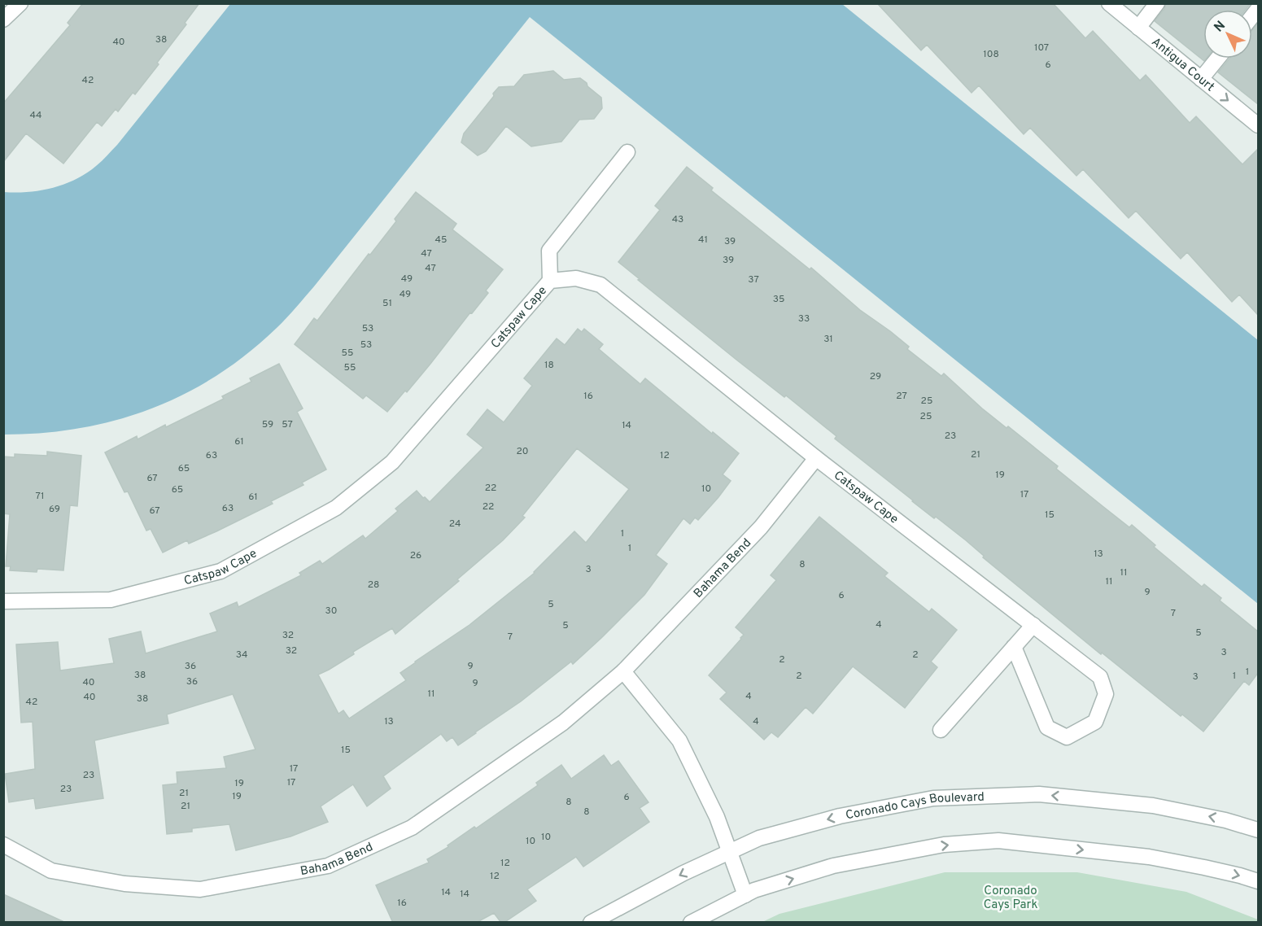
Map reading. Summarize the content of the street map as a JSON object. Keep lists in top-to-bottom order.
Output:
{
  "streets": {
    "street": [
      "Antigua Court",
      "Catspaw Cape",
      "Bahama Bend",
      "Coronado Cays Boulevard"
    ]
  },
  "crossings": [
    ["Catspaw Cape", "Bahama Bend"]
  ],
  "one_way": ["Antigua Court"],
  "parks": ["Coronado Cays Park"],
  "house_numbers": [
    "38",
    "40",
    "107",
    "108",
    "6",
    "42",
    "44",
    "43",
    "45",
    "41",
    "39",
    "47",
    "39",
    "47",
    "49",
    "37",
    "49",
    "35",
    "51",
    "33",
    "53",
    "31",
    "53",
    "55",
    "18",
    "55",
    "29",
    "16",
    "27",
    "25",
    "25",
    "59",
    "57",
    "14",
    "23",
    "61",
    "20",
    "21",
    "63",
    "12",
    "65",
    "19",
    "67",
    "22",
    "10",
    "65",
    "17",
    "71",
    "61",
    "22",
    "63",
    "69",
    "67",
    "15",
    "24",
    "1",
    "1",
    "13",
    "26",
    "8",
    "3",
    "11",
    "11",
    "28",
    "9",
    "6",
    "5",
    "30",
    "7",
    "4",
    "5",
    "5",
    "32",
    "7",
    "32",
    "3",
    "34",
    "2",
    "2",
    "36",
    "9",
    "1",
    "38",
    "2",
    "1",
    "3",
    "36",
    "40",
    "9",
    "11",
    "4",
    "40",
    "38",
    "42",
    "13",
    "4",
    "15",
    "17",
    "23",
    "17",
    "19",
    "23",
    "21",
    "19",
    "6",
    "8",
    "21",
    "8",
    "10",
    "10",
    "12",
    "12",
    "14",
    "14",
    "16"
  ],
  "north": "top left"
}
